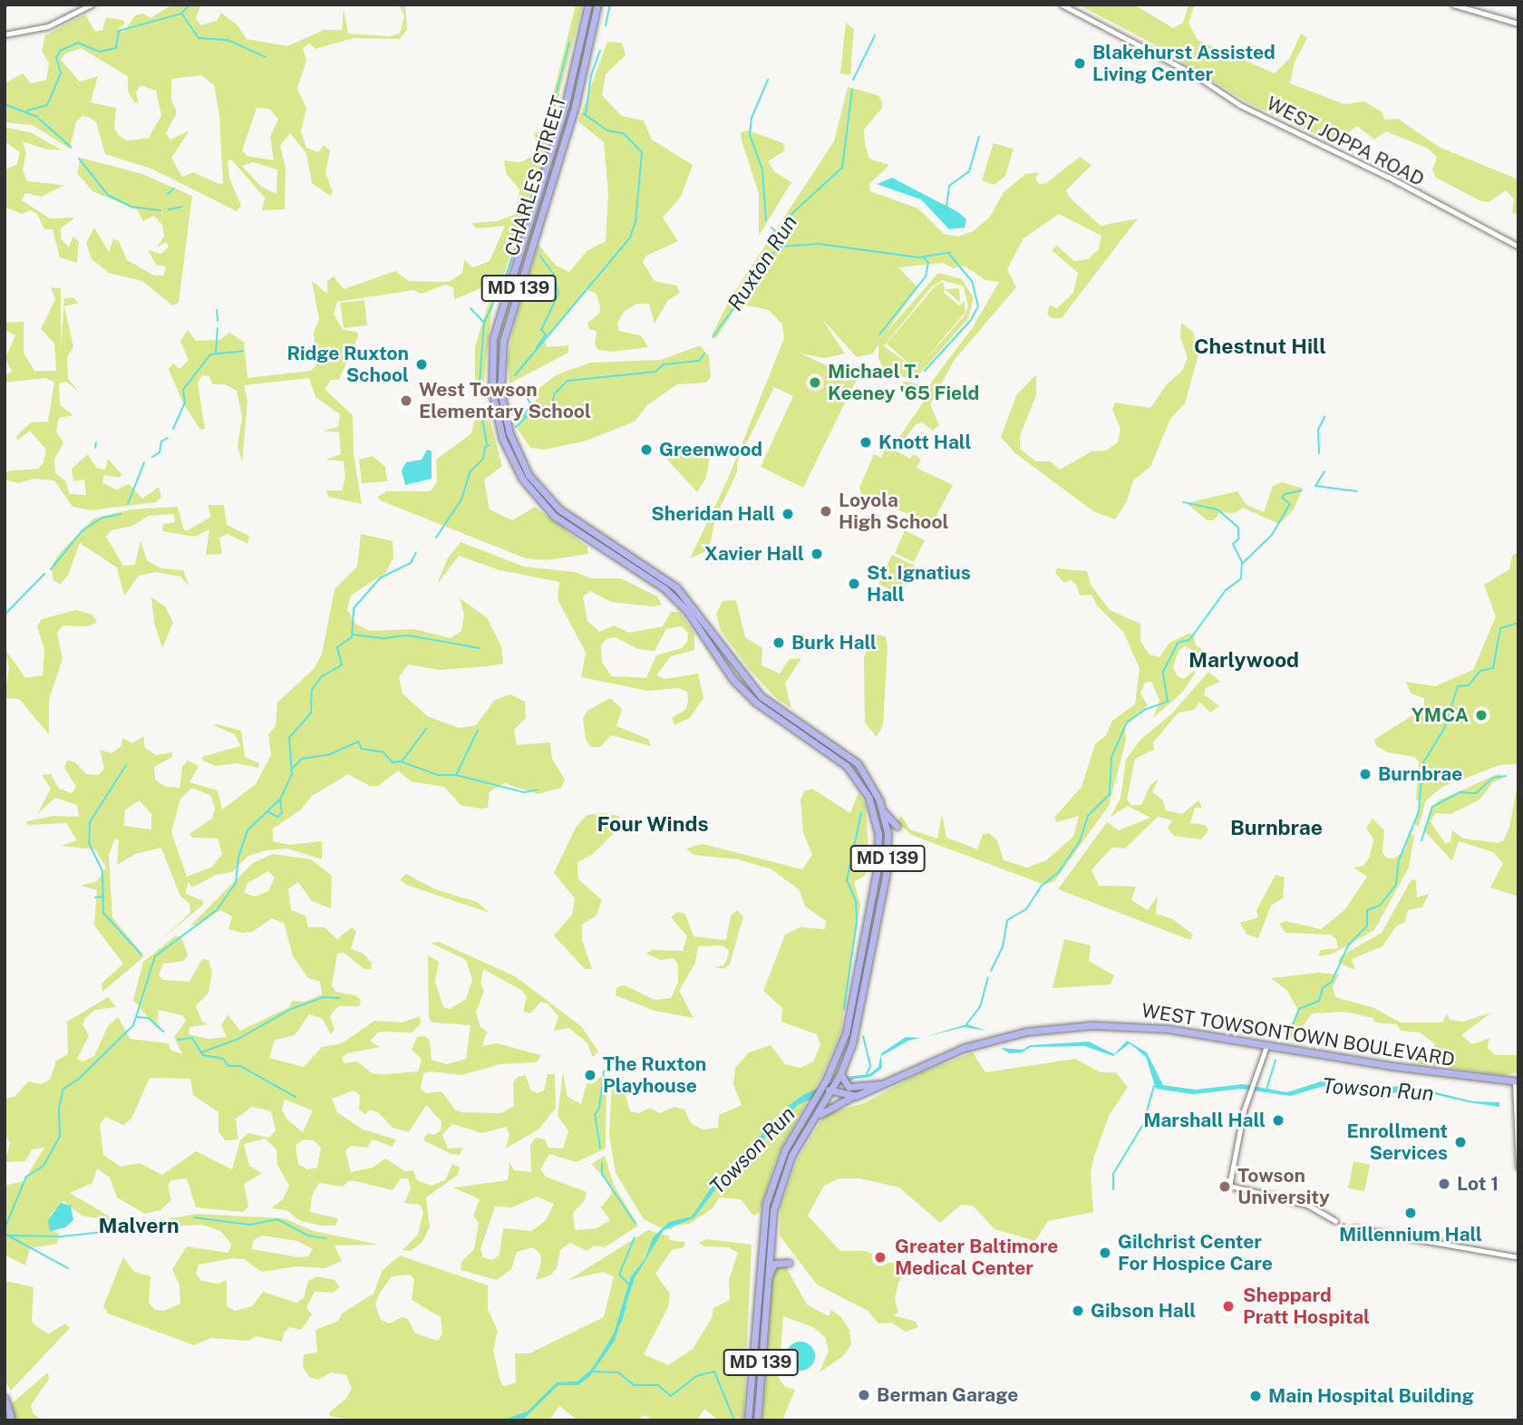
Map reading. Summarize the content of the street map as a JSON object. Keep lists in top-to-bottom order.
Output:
{
  "streets": {
    "main road": ["CHARLES STREET", "MD 139", "WEST TOWSONTOWN BOULEVARD"],
    "street": ["WEST JOPPA ROAD"]
  },
  "crossings": [
    ["CHARLES STREET", "WEST TOWSONTOWN BOULEVARD"]
  ],
  "districts": [
    "Chestnut Hill",
    "Marlywood",
    "Four Winds",
    "Burnbrae",
    "Malvern"
  ],
  "water": ["Ruxton Run", "Towson Run"],
  "places": [
    "Blakehurst Assisted Living Center",
    "Ridge Ruxton School",
    "Michael T. Keeney '65 Field",
    "West Towson Elementary School",
    "Knott Hall",
    "Greenwood",
    "Loyola High School",
    "Sheridan Hall",
    "Xavier Hall",
    "St. Ignatius Hall",
    "Burk Hall",
    "YMCA",
    "Burnbrae",
    "The Ruxton Playhouse",
    "Marshall Hall",
    "Enrollment Services",
    "Lot 1",
    "Towson University",
    "Millennium Hall",
    "Gilchrist Center For Hospice Care",
    "Greater Baltimore Medical Center",
    "Sheppard Pratt Hospital",
    "Gibson Hall",
    "Berman Garage",
    "Main Hospital Building"
  ]
}
